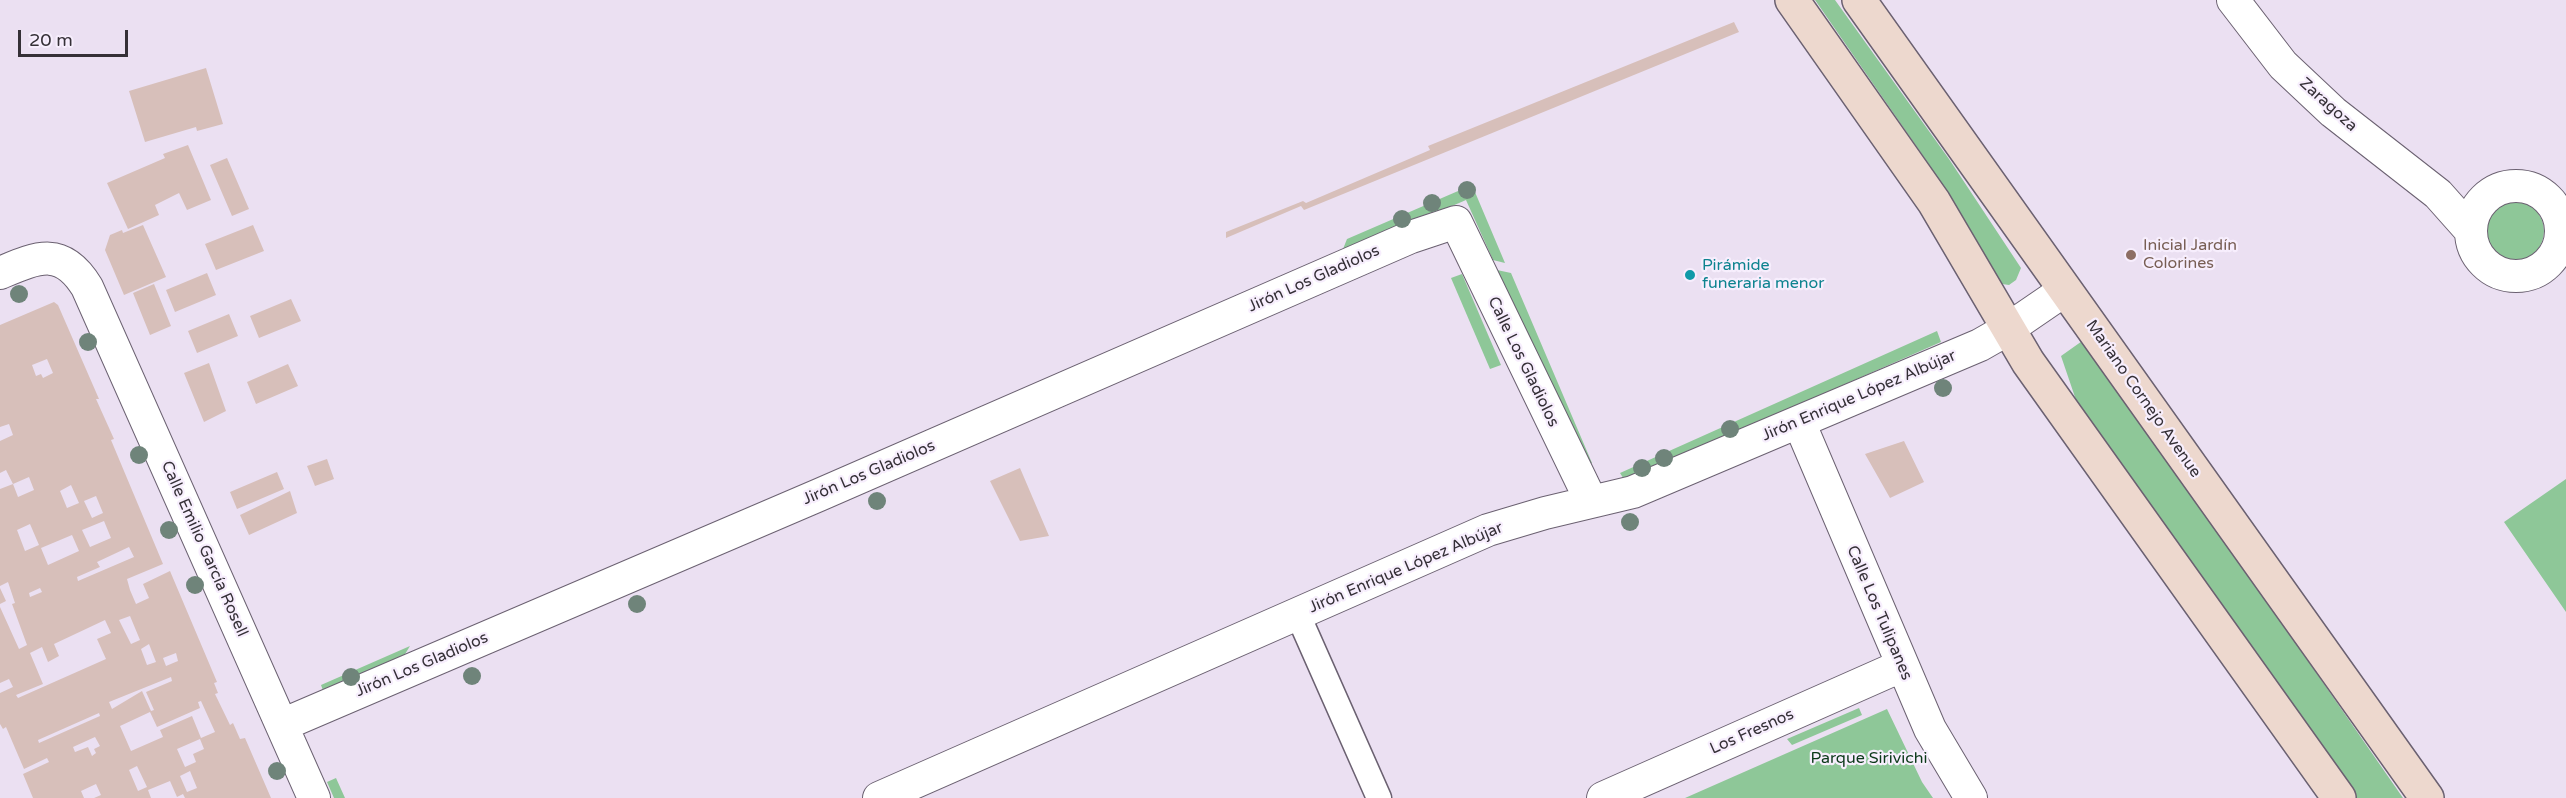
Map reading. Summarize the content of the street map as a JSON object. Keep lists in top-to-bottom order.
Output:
{
  "streets": {
    "main road": ["Mariano Cornejo Avenue"],
    "street": [
      "Zaragoza",
      "Jirón Los Gladiolos",
      "Calle Los Gladiolos",
      "Jirón Enrique López Albújar",
      "Calle Emilio García Rosell",
      "Calle Los Tulipanes",
      "Los Fresnos"
    ]
  },
  "crossings": [
    ["Jirón Los Gladiolos", "Calle Los Gladiolos"],
    ["Jirón Los Gladiolos", "Calle Emilio García Rosell"],
    ["Calle Los Gladiolos", "Jirón Enrique López Albújar"],
    ["Jirón Enrique López Albújar", "Mariano Cornejo Avenue"],
    ["Jirón Enrique López Albújar", "Calle Los Tulipanes"],
    ["Calle Los Tulipanes", "Los Fresnos"]
  ],
  "parks": ["Parque Sirivichi"],
  "places": ["Inicial Jardín Colorines", "Pirámide funeraria menor"],
  "scale_bar": "20 m"
}
